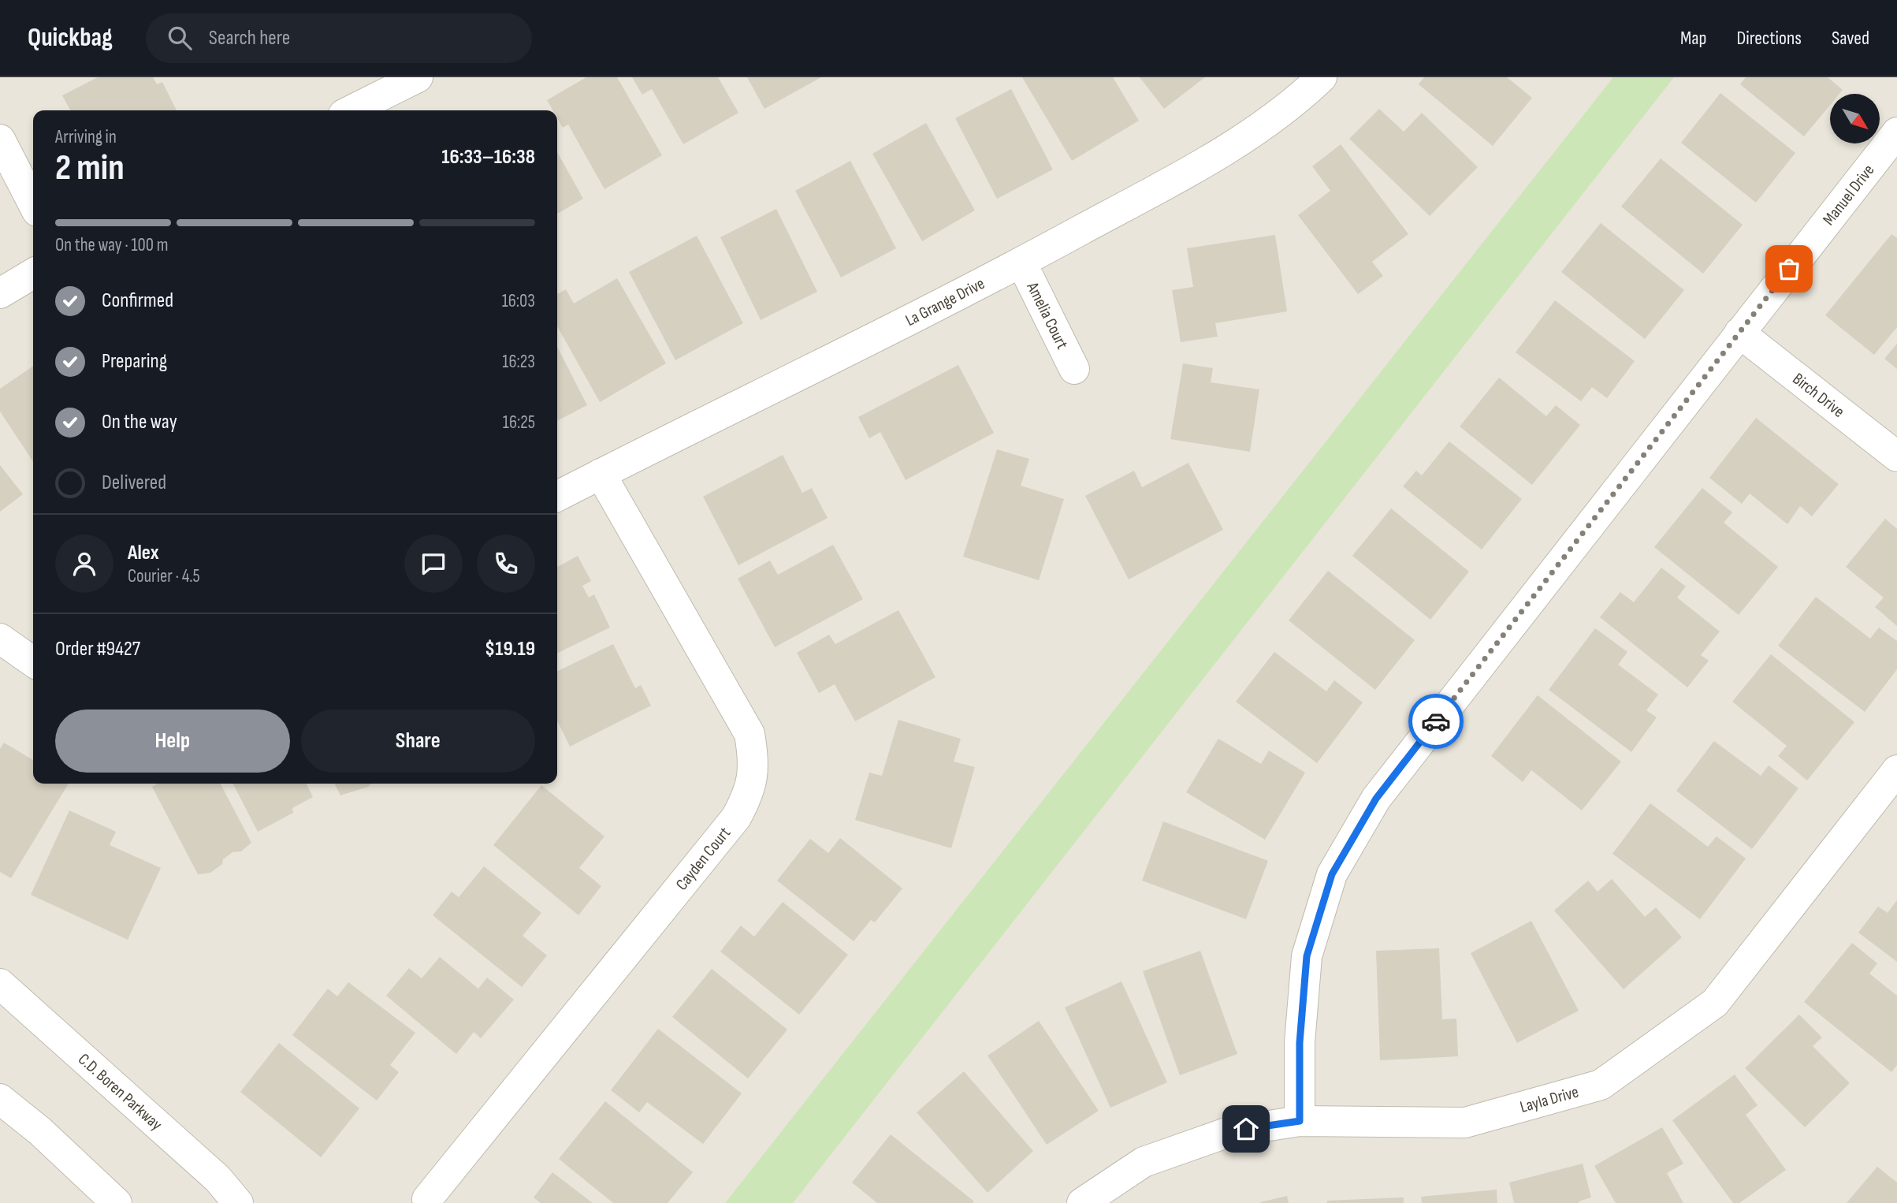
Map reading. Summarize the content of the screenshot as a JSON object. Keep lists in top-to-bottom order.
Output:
{
  "streets": {
    "street": [
      "Manuel Drive",
      "La Grange Drive",
      "Amelia Court",
      "Birch Drive",
      "Cayden Court",
      "C.D. Boren Parkway",
      "Layla Drive"
    ]
  },
  "crossings": [
    ["Manuel Drive", "Birch Drive"],
    ["Manuel Drive", "Layla Drive"],
    ["La Grange Drive", "Amelia Court"],
    ["La Grange Drive", "Cayden Court"]
  ],
  "north": "bottom right",
  "page": {
    "header": "Quickbag",
    "search": "Search here",
    "nav": ["Map", "Directions", "Saved"],
    "heading": ["2 min", "Arriving in", "16:33–16:38"],
    "panel": [
      "Alex",
      "Courier · 4.5",
      "Order #9427",
      "$19.19"
    ],
    "bar": "On the way · 100 m",
    "list": [
      ["Confirmed", "16:03"],
      ["Preparing", "16:23"],
      ["On the way", "16:25"],
      "Delivered"
    ],
    "buttons": ["Help", "Share"]
  }
}
